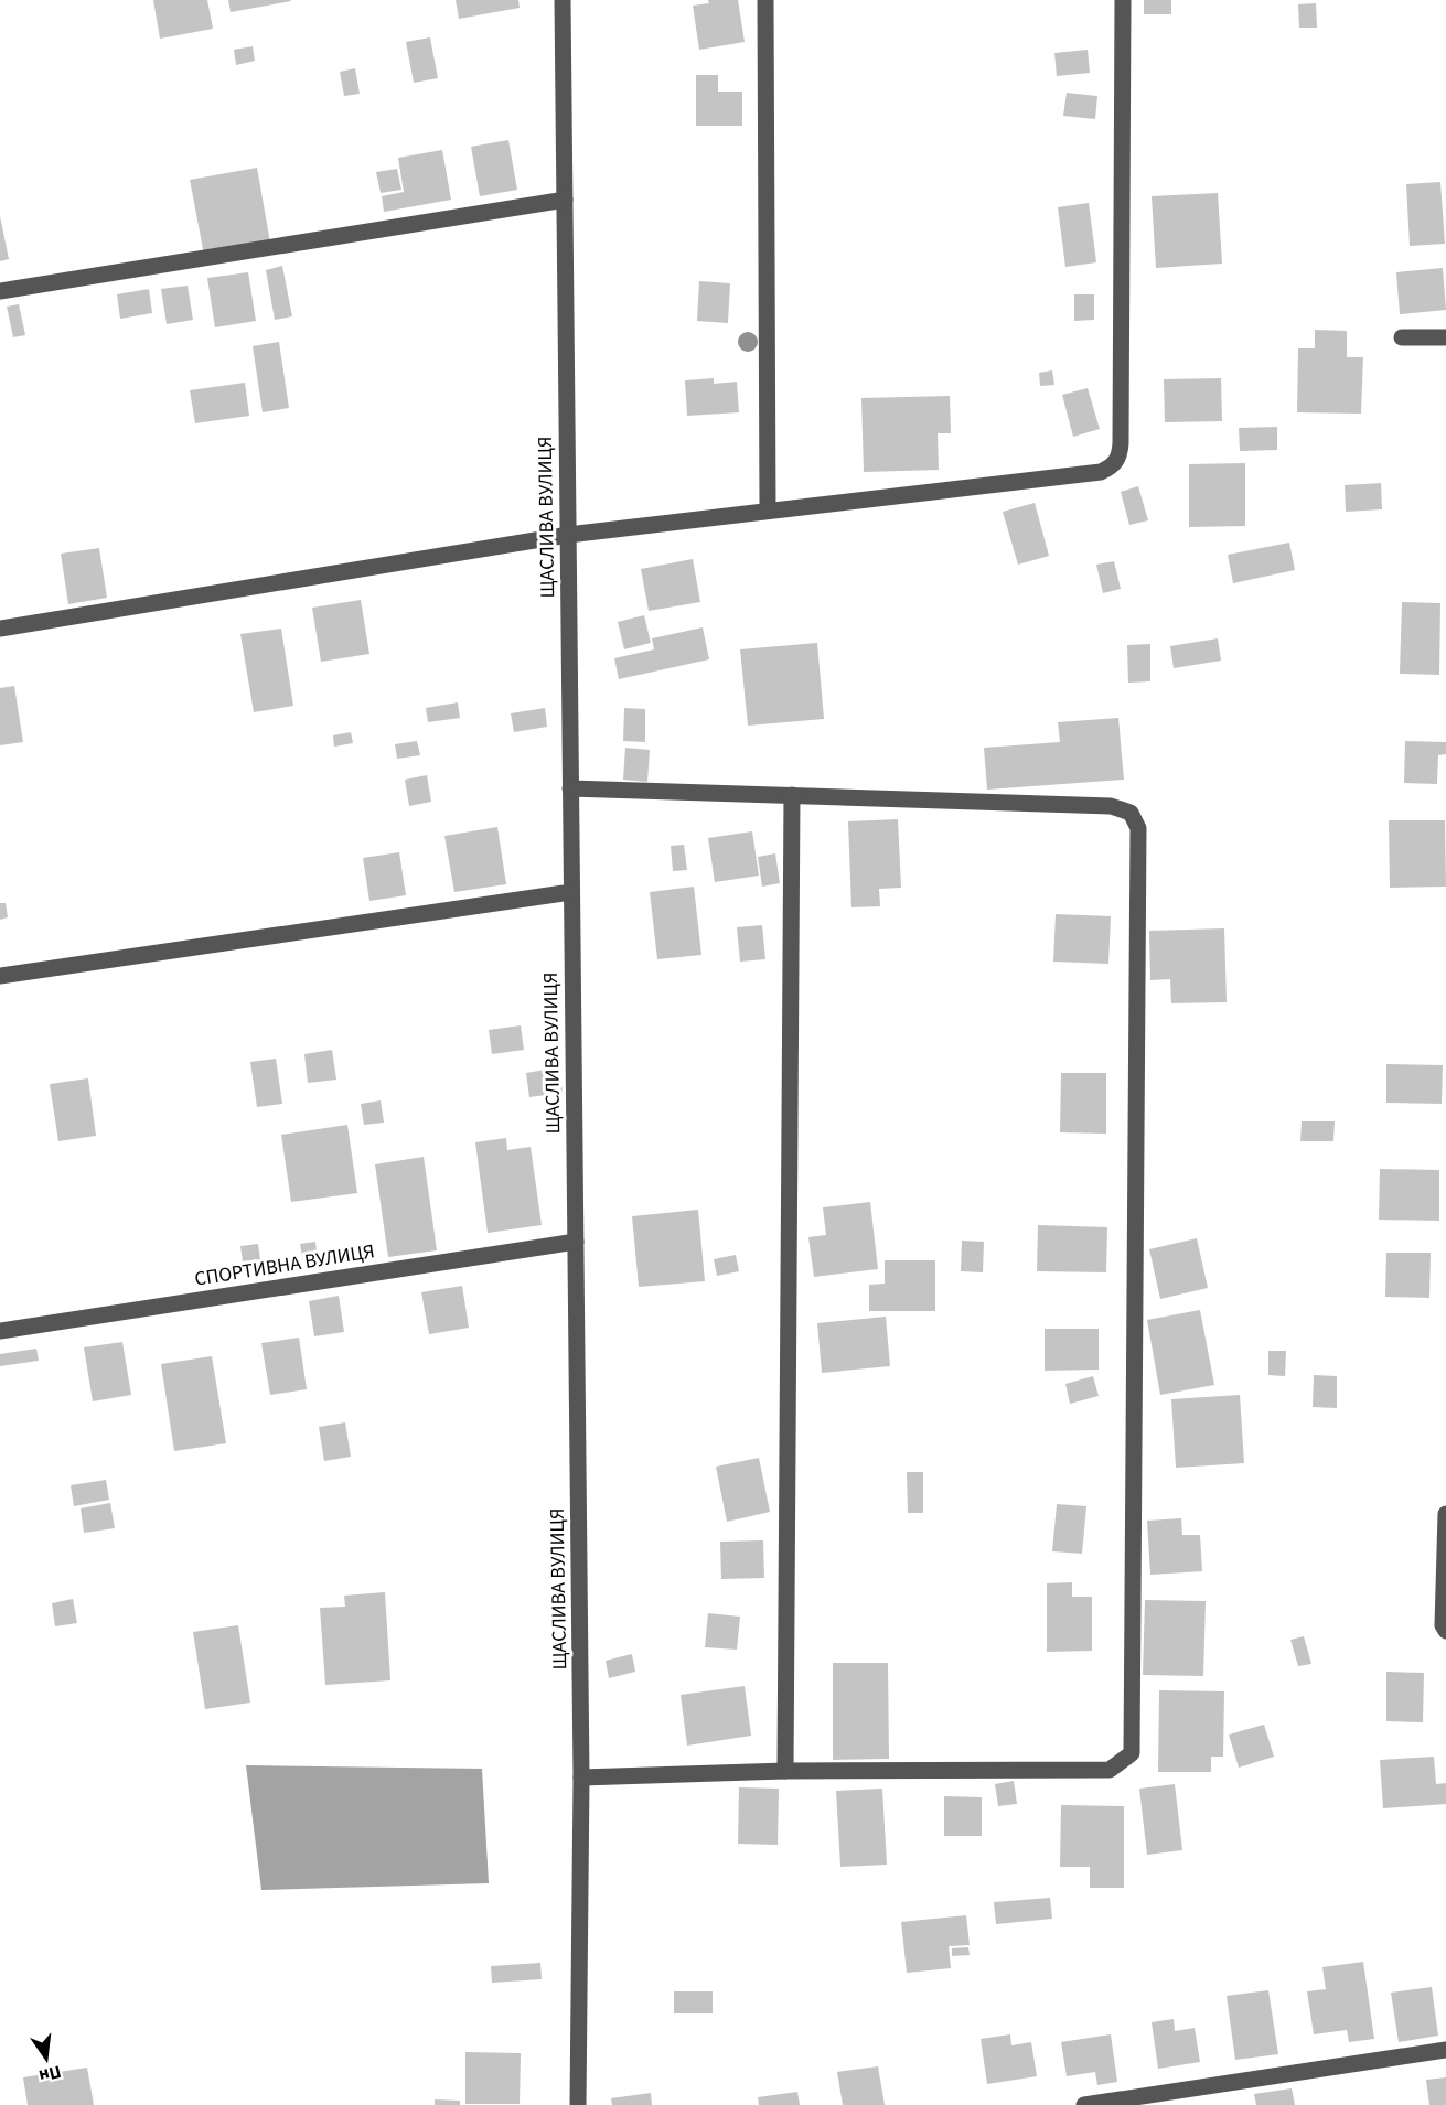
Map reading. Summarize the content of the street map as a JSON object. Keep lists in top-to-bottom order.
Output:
{
  "streets": {
    "street": ["ЩАСЛИВА ВУЛИЦЯ", "СПОРТИВНА ВУЛИЦЯ"]
  },
  "crossings": [
    ["ЩАСЛИВА ВУЛИЦЯ", "СПОРТИВНА ВУЛИЦЯ"]
  ],
  "north": "bottom"
}
